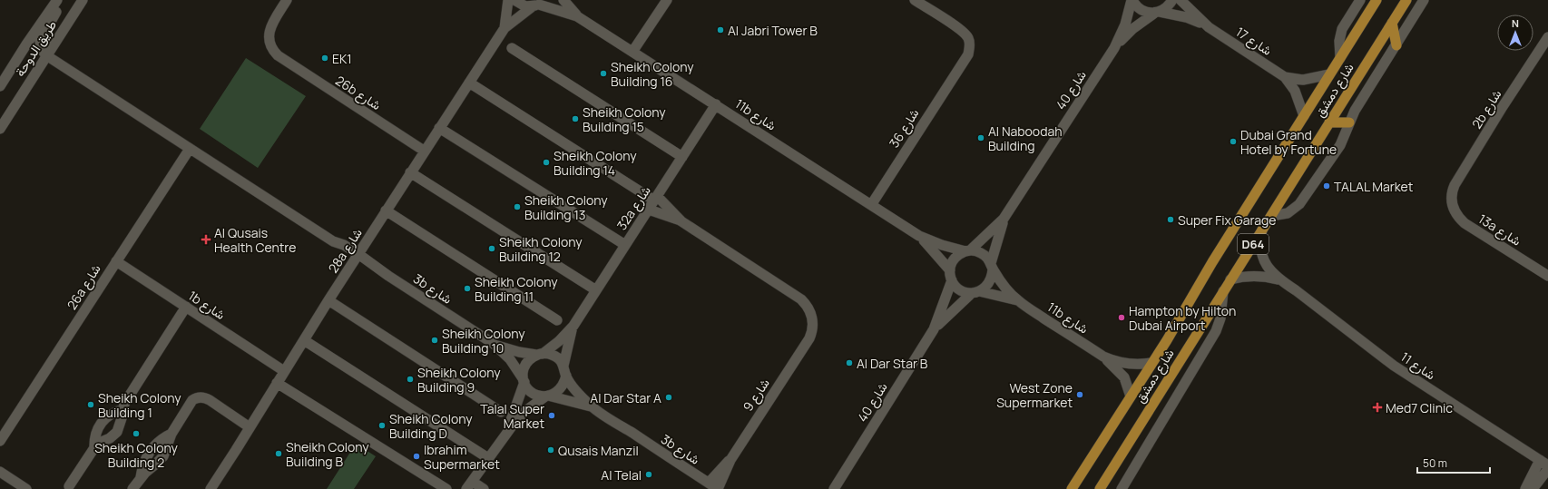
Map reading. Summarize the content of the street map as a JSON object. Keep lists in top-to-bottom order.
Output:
{
  "streets": {
    "main road": ["شارع دمشق", "D64"],
    "street": [
      "شارع 17",
      "طريق الدوحة",
      "شارع 40",
      "26b شارع",
      "2b شارع",
      "11b شارع",
      "شارع 36",
      "32a شارع",
      "13a شارع",
      "28a شارع",
      "26a شارع",
      "3b شارع",
      "1b شارع",
      "شارع 11",
      "شارع 9"
    ]
  },
  "crossings": [
    ["شارع 17", "شارع 40"],
    ["شارع 17", "شارع دمشق"],
    ["طريق الدوحة", "3b شارع"],
    ["شارع 40", "11b شارع"],
    ["شارع دمشق", "11b شارع"],
    ["شارع دمشق", "شارع 11"],
    ["26b شارع", "28a شارع"],
    ["2b شارع", "13a شارع"],
    ["11b شارع", "شارع 36"],
    ["11b شارع", "32a شارع"],
    ["11b شارع", "28a شارع"],
    ["32a شارع", "3b شارع"],
    ["32a شارع", "شارع 9"],
    ["28a شارع", "3b شارع"],
    ["28a شارع", "1b شارع"],
    ["26a شارع", "3b شارع"],
    ["26a شارع", "1b شارع"],
    ["3b شارع", "شارع 9"]
  ],
  "places": {
    "other": [
      "Al Jabri Tower B",
      "EK1",
      "Sheikh Colony Building 16",
      "Sheikh Colony Building 15",
      "Al Naboodah Building",
      "Dubai Grand Hotel by Fortune",
      "Sheikh Colony Building 14",
      "TALAL Market",
      "Sheikh Colony Building 13",
      "Super Fix Garage",
      "Sheikh Colony Building 12",
      "Sheikh Colony Building 11",
      "Hampton by Hilton Dubai Airport",
      "Sheikh Colony Building 10",
      "Al Dar Star B",
      "Sheikh Colony Building 9",
      "West Zone Supermarket",
      "Al Dar Star A",
      "Sheikh Colony Building 1",
      "Talal Super Market",
      "Sheikh Colony Building D",
      "Sheikh Colony Building 2",
      "Qusais Manzil",
      "Sheikh Colony Building B",
      "Ibrahim Supermarket",
      "Al Telal"
    ],
    "health": ["Al Qusais Health Centre", "Med7 Clinic"]
  },
  "scale_bar": "50 m",
  "north": "top"
}
